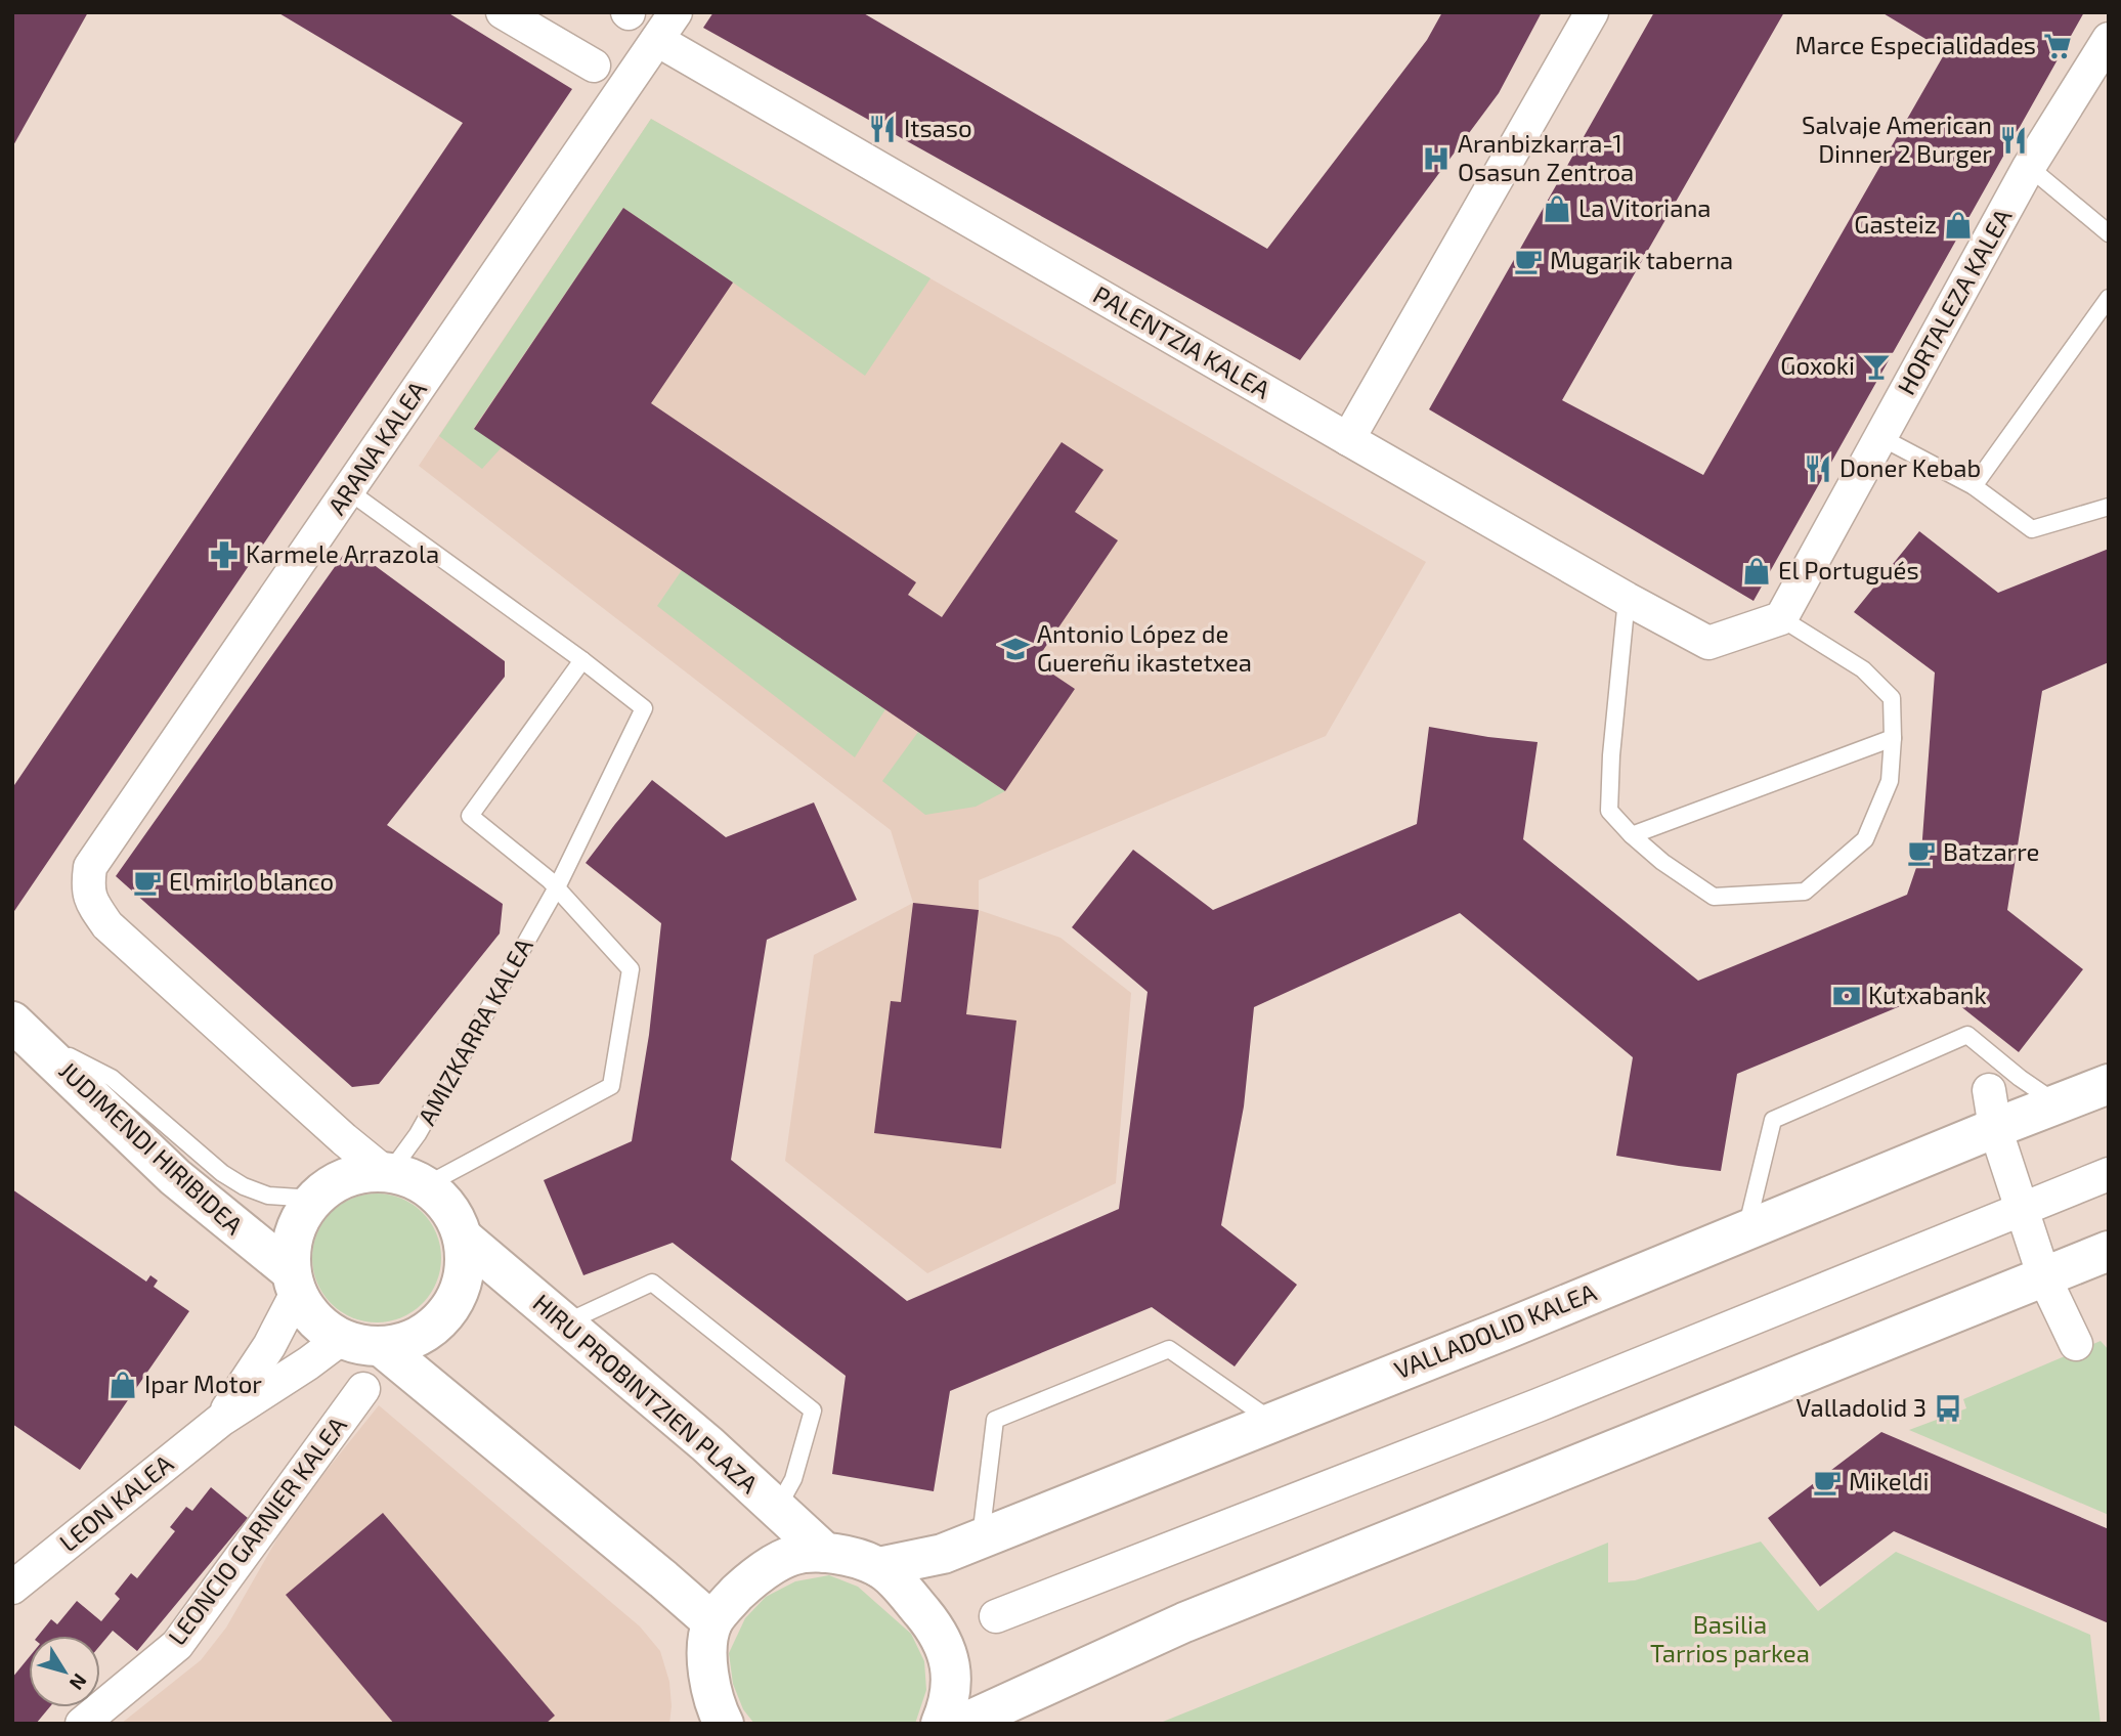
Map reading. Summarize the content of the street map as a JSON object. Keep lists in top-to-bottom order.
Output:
{
  "streets": {
    "main road": ["JUDIMENDI HIRIBIDEA", "VALLADOLID KALEA", "HIRU PROBINTZIEN PLAZA"],
    "street": [
      "HORTALEZA KALEA",
      "PALENTZIA KALEA",
      "ARANA KALEA",
      "LEON KALEA",
      "LEONCIO GARNIER KALEA"
    ],
    "lane": ["AMIZKARRA KALEA"]
  },
  "crossings": [
    ["HORTALEZA KALEA", "PALENTZIA KALEA"],
    ["PALENTZIA KALEA", "ARANA KALEA"],
    ["ARANA KALEA", "AMIZKARRA KALEA"],
    ["ARANA KALEA", "HIRU PROBINTZIEN PLAZA"],
    ["AMIZKARRA KALEA", "JUDIMENDI HIRIBIDEA"],
    ["AMIZKARRA KALEA", "HIRU PROBINTZIEN PLAZA"],
    ["AMIZKARRA KALEA", "LEON KALEA"],
    ["JUDIMENDI HIRIBIDEA", "HIRU PROBINTZIEN PLAZA"],
    ["JUDIMENDI HIRIBIDEA", "LEON KALEA"],
    ["HIRU PROBINTZIEN PLAZA", "LEON KALEA"]
  ],
  "parks": ["Basilia Tarrios parkea"],
  "places": {
    "supermarket": ["Marce Especialidades"],
    "restaurant": ["Itsaso", "Salvaje American Dinner 2 Burger", "Doner Kebab"],
    "hospital": ["Aranbizkarra-1 Osasun Zentroa"],
    "shop": [
      "La Vitoriana",
      "Gasteiz",
      "El Portugués",
      "Ipar Motor"
    ],
    "cafe": [
      "Mugarik taberna",
      "Batzarre",
      "El mirlo blanco",
      "Mikeldi"
    ],
    "bar": ["Goxoki"],
    "pharmacy": ["Karmele Arrazola"],
    "school or university": ["Antonio López de Guereñu ikastetxea"],
    "bank": ["Kutxabank"],
    "bus stop": ["Valladolid 3"]
  },
  "north": "bottom right"
}
